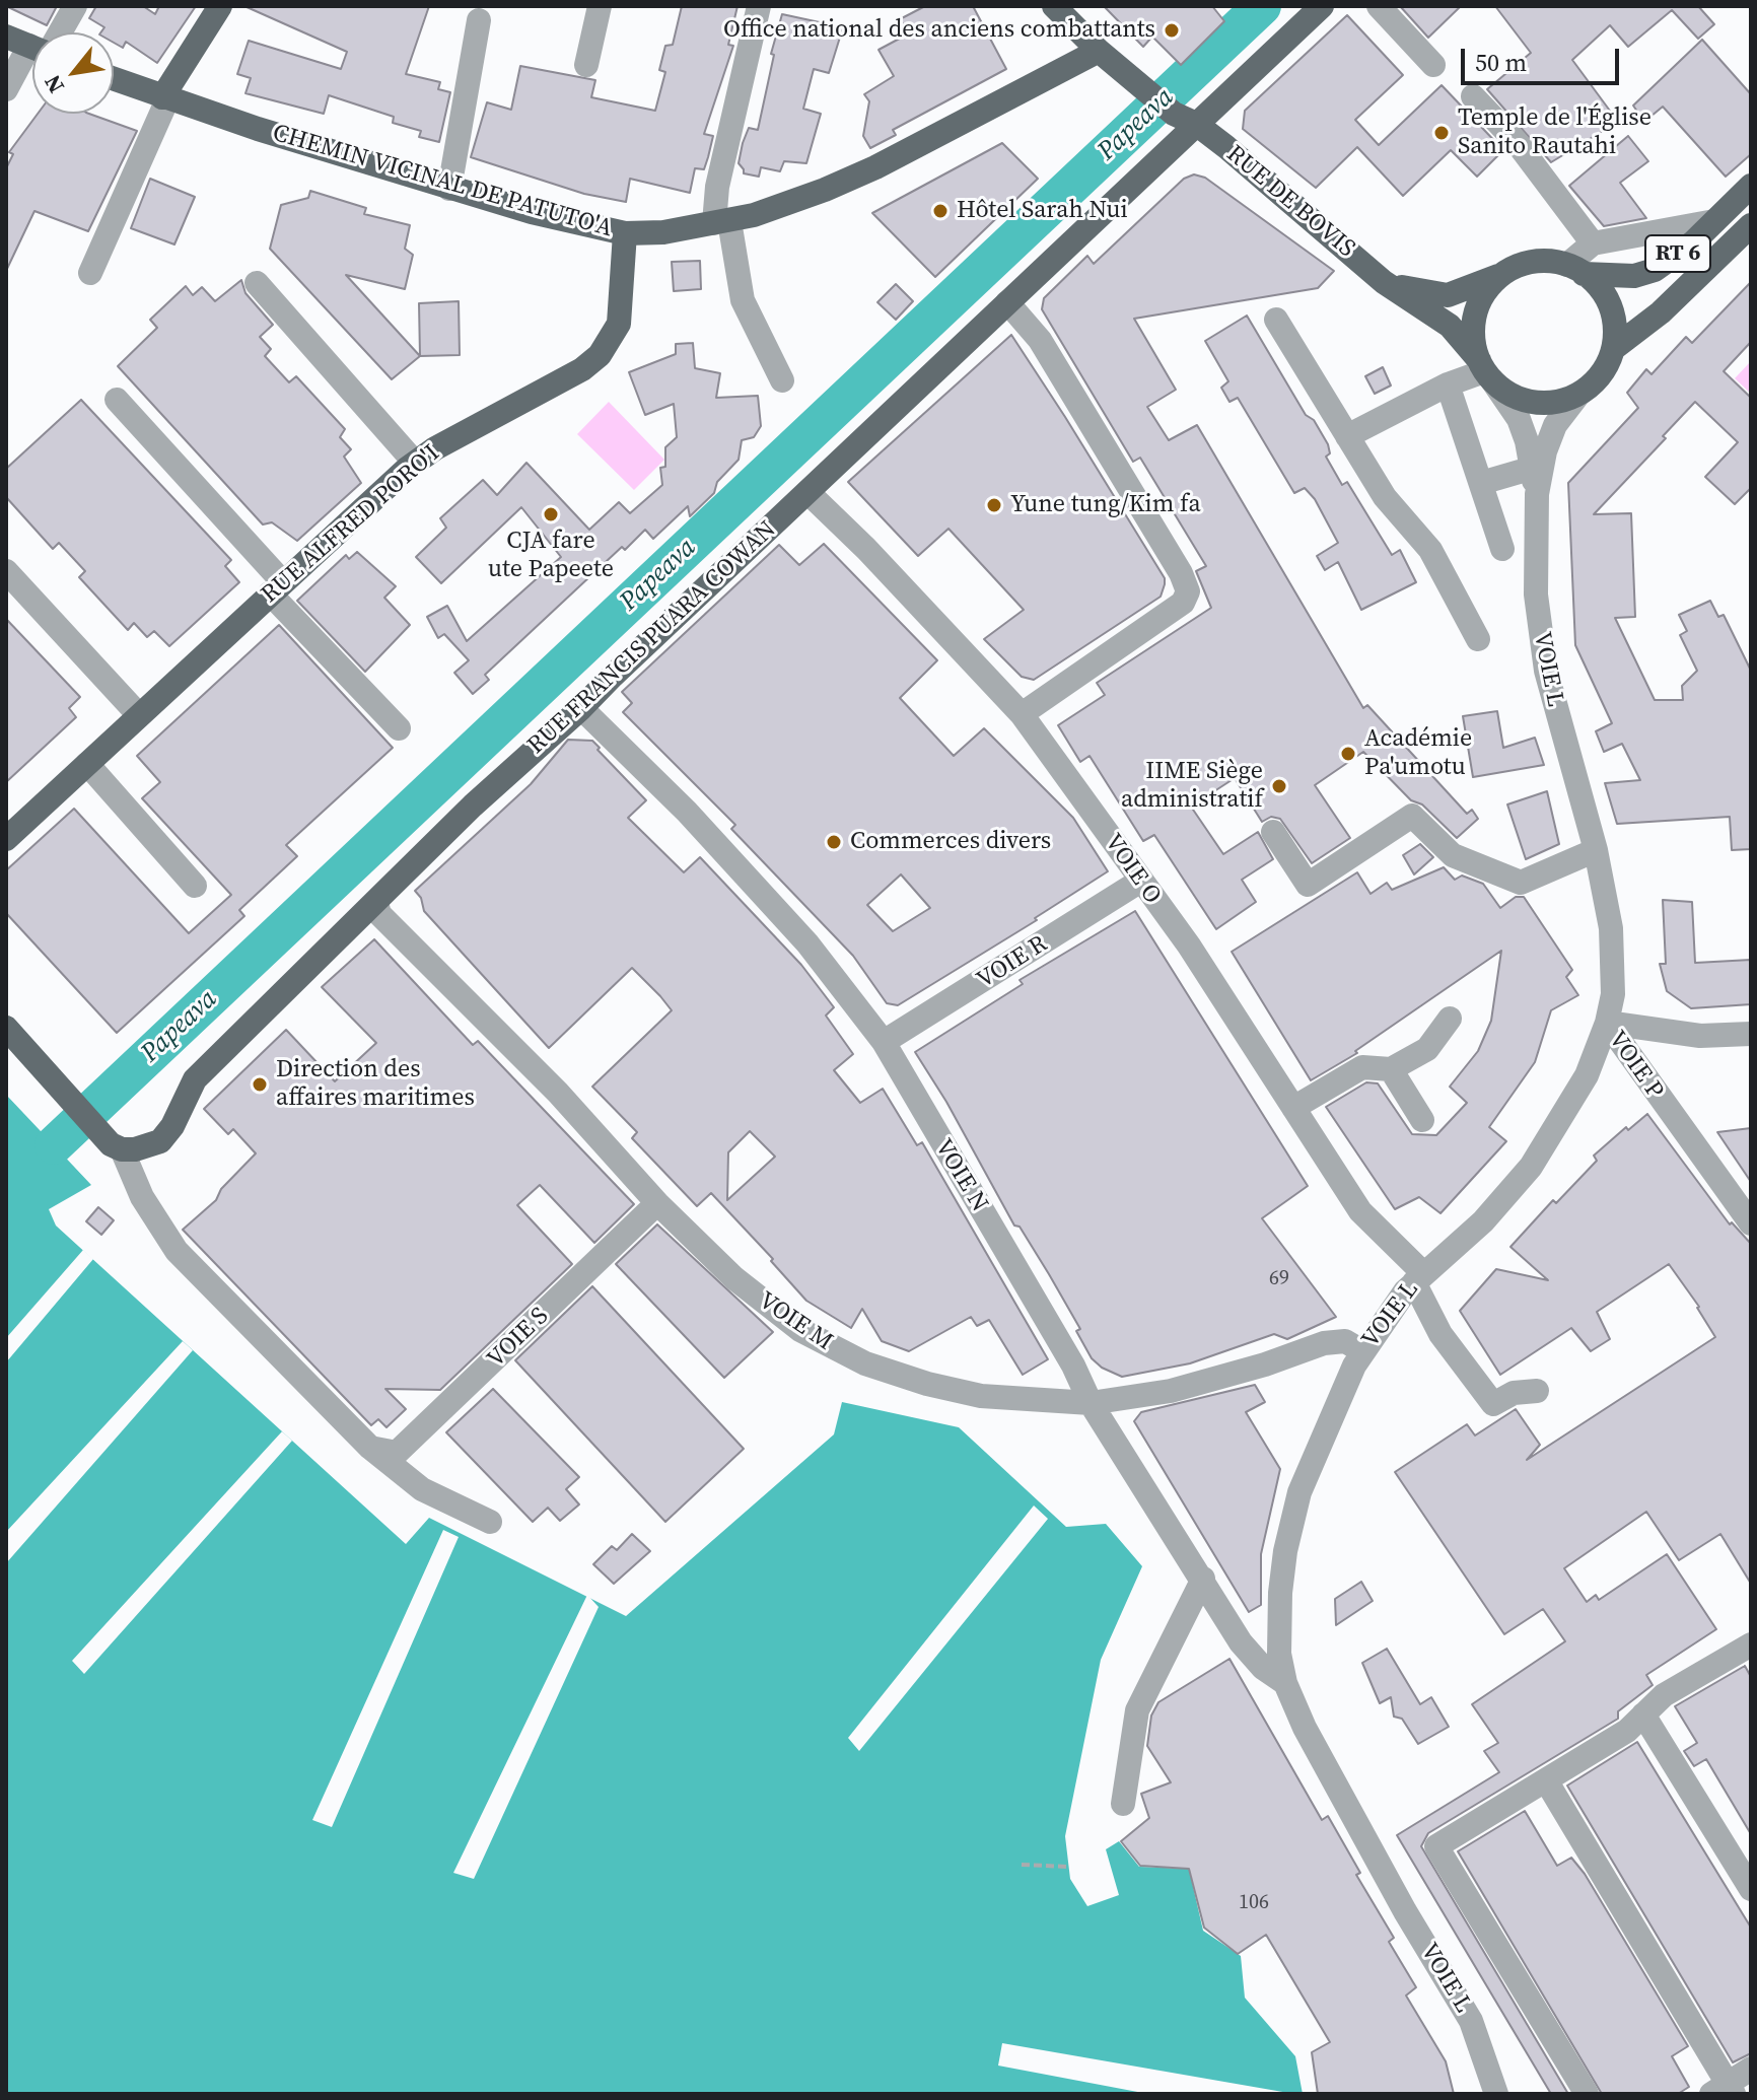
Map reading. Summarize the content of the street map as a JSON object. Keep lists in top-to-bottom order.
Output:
{
  "streets": {
    "main road": [
      "CHEMIN VICINAL DE PATUTO'A",
      "RUE DE BOVIS",
      "RT 6",
      "RUE ALFRED PORO'I",
      "RUE FRANCIS PUARA COWAN"
    ],
    "street": [
      "VOIE L",
      "VOIE O",
      "VOIE R",
      "VOIE P",
      "VOIE N",
      "VOIE M",
      "VOIE S"
    ]
  },
  "crossings": [
    ["CHEMIN VICINAL DE PATUTO'A", "RUE DE BOVIS"],
    ["CHEMIN VICINAL DE PATUTO'A", "RUE ALFRED PORO'I"],
    ["RUE DE BOVIS", "RT 6"],
    ["RUE DE BOVIS", "RUE FRANCIS PUARA COWAN"],
    ["RUE FRANCIS PUARA COWAN", "VOIE O"],
    ["RUE FRANCIS PUARA COWAN", "VOIE N"],
    ["RUE FRANCIS PUARA COWAN", "VOIE M"],
    ["VOIE L", "VOIE O"],
    ["VOIE L", "VOIE P"],
    ["VOIE L", "VOIE N"],
    ["VOIE L", "VOIE M"],
    ["VOIE O", "VOIE R"],
    ["VOIE R", "VOIE N"],
    ["VOIE N", "VOIE M"],
    ["VOIE M", "VOIE S"]
  ],
  "water": ["Papeava"],
  "places": [
    "Office national des anciens combattants",
    "Temple de l'Église Sanito Rautahi",
    "Hôtel Sarah Nui",
    "Yune tung/Kim fa",
    "CJA fare ute Papeete",
    "Académie Pa'umotu",
    "IIME Siège administratif",
    "Commerces divers",
    "Direction des affaires maritimes"
  ],
  "house_numbers": ["69", "106"],
  "scale_bar": "50 m",
  "north": "bottom left"
}
